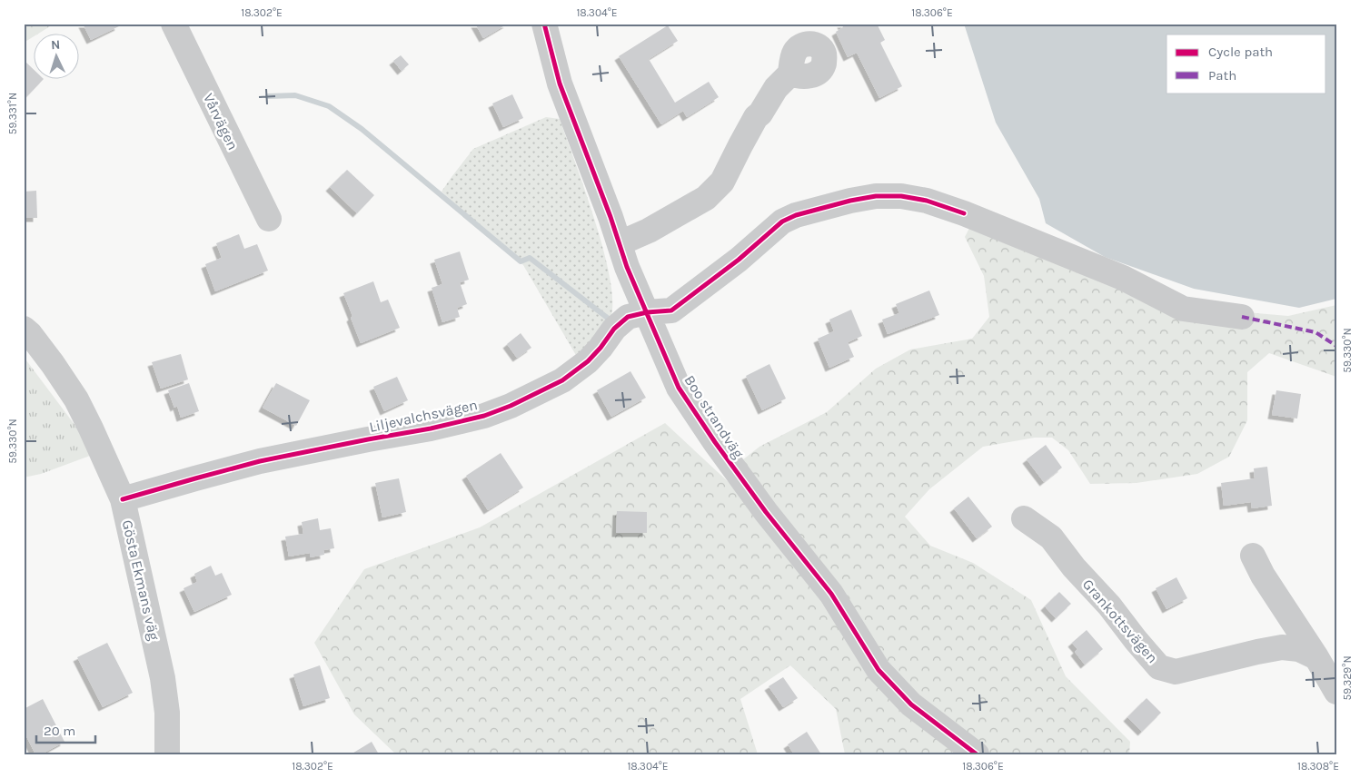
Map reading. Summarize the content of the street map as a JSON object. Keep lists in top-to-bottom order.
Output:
{
  "streets": {
    "street": [
      "Vårvägen",
      "Liljevalchsvägen",
      "Boo strandväg",
      "Gösta Ekmans väg",
      "Grankottsvägen"
    ]
  },
  "crossings": [
    ["Liljevalchsvägen", "Boo strandväg"],
    ["Liljevalchsvägen", "Gösta Ekmans väg"]
  ],
  "legend": ["Cycle path", "Path"],
  "scale_bar": "20 m",
  "north": "top",
  "coordinates": [
    "18.302°E",
    "18.304°E",
    "18.306°E",
    "59.331°N",
    "59.330°N",
    "59.329°N",
    "18.308°E"
  ]
}
